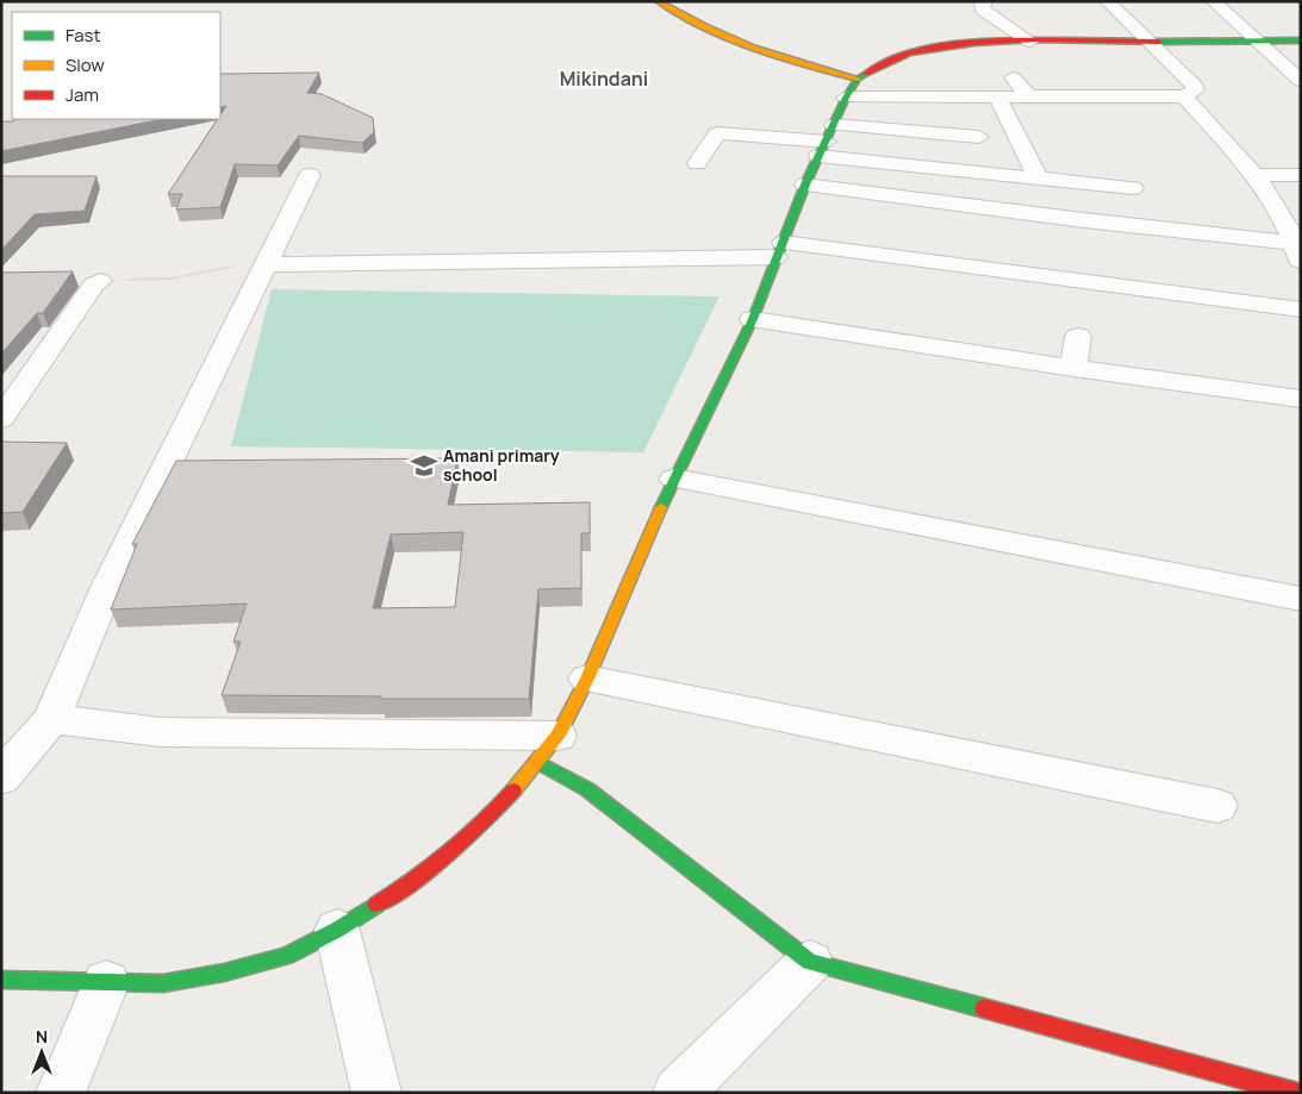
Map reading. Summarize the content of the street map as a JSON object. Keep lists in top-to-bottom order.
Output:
{
  "districts": ["Mikindani"],
  "places": {
    "school or university": ["Amani primary school"]
  },
  "legend": ["Fast", "Slow", "Jam"],
  "north": "top"
}
